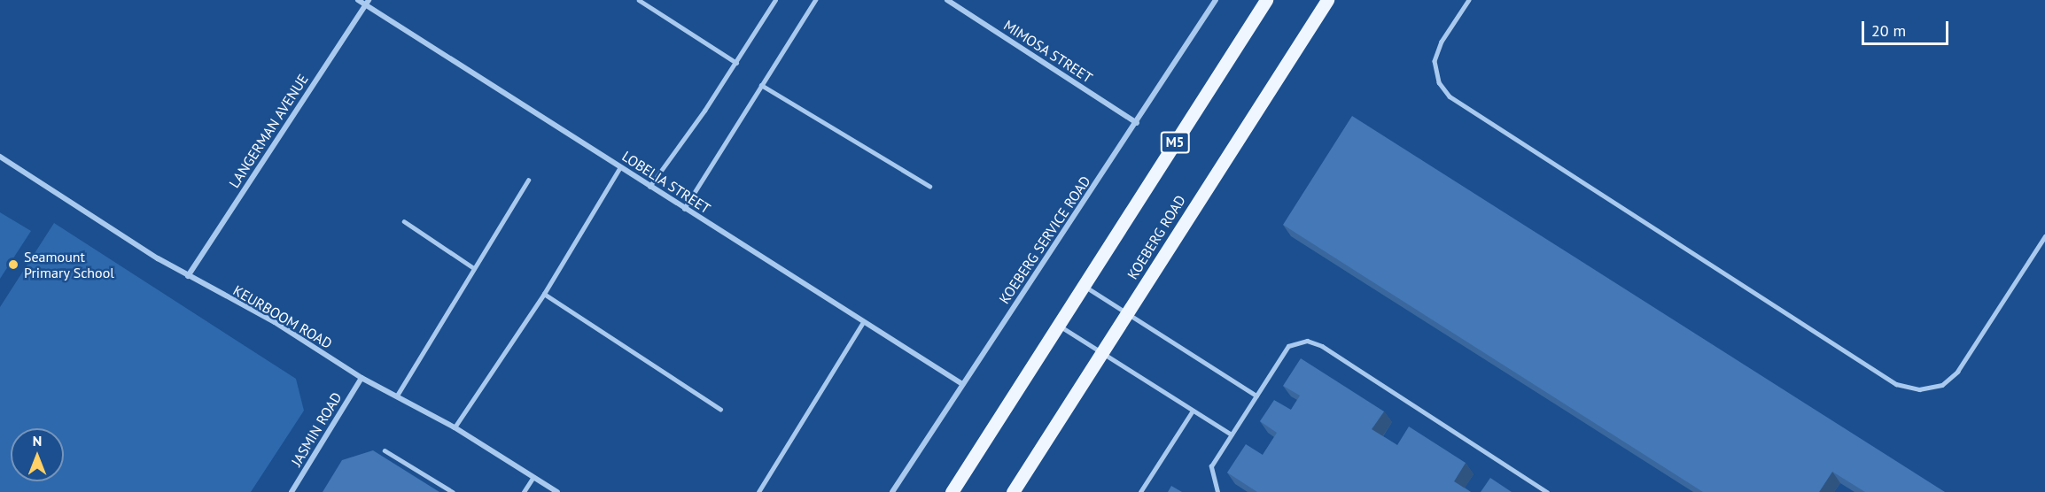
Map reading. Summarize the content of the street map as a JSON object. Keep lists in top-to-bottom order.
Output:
{
  "streets": {
    "main road": ["M5", "KOEBERG ROAD"],
    "street": [
      "MIMOSA STREET",
      "LANGERMAN AVENUE",
      "LOBELIA STREET",
      "KOEBERG SERVICE ROAD",
      "KEURBOOM ROAD",
      "JASMIN ROAD"
    ]
  },
  "crossings": [
    ["MIMOSA STREET", "KOEBERG SERVICE ROAD"],
    ["LANGERMAN AVENUE", "LOBELIA STREET"],
    ["LANGERMAN AVENUE", "KEURBOOM ROAD"],
    ["LOBELIA STREET", "KOEBERG SERVICE ROAD"],
    ["KEURBOOM ROAD", "JASMIN ROAD"]
  ],
  "places": ["Seamount Primary School"],
  "scale_bar": "20 m",
  "north": "top"
}
